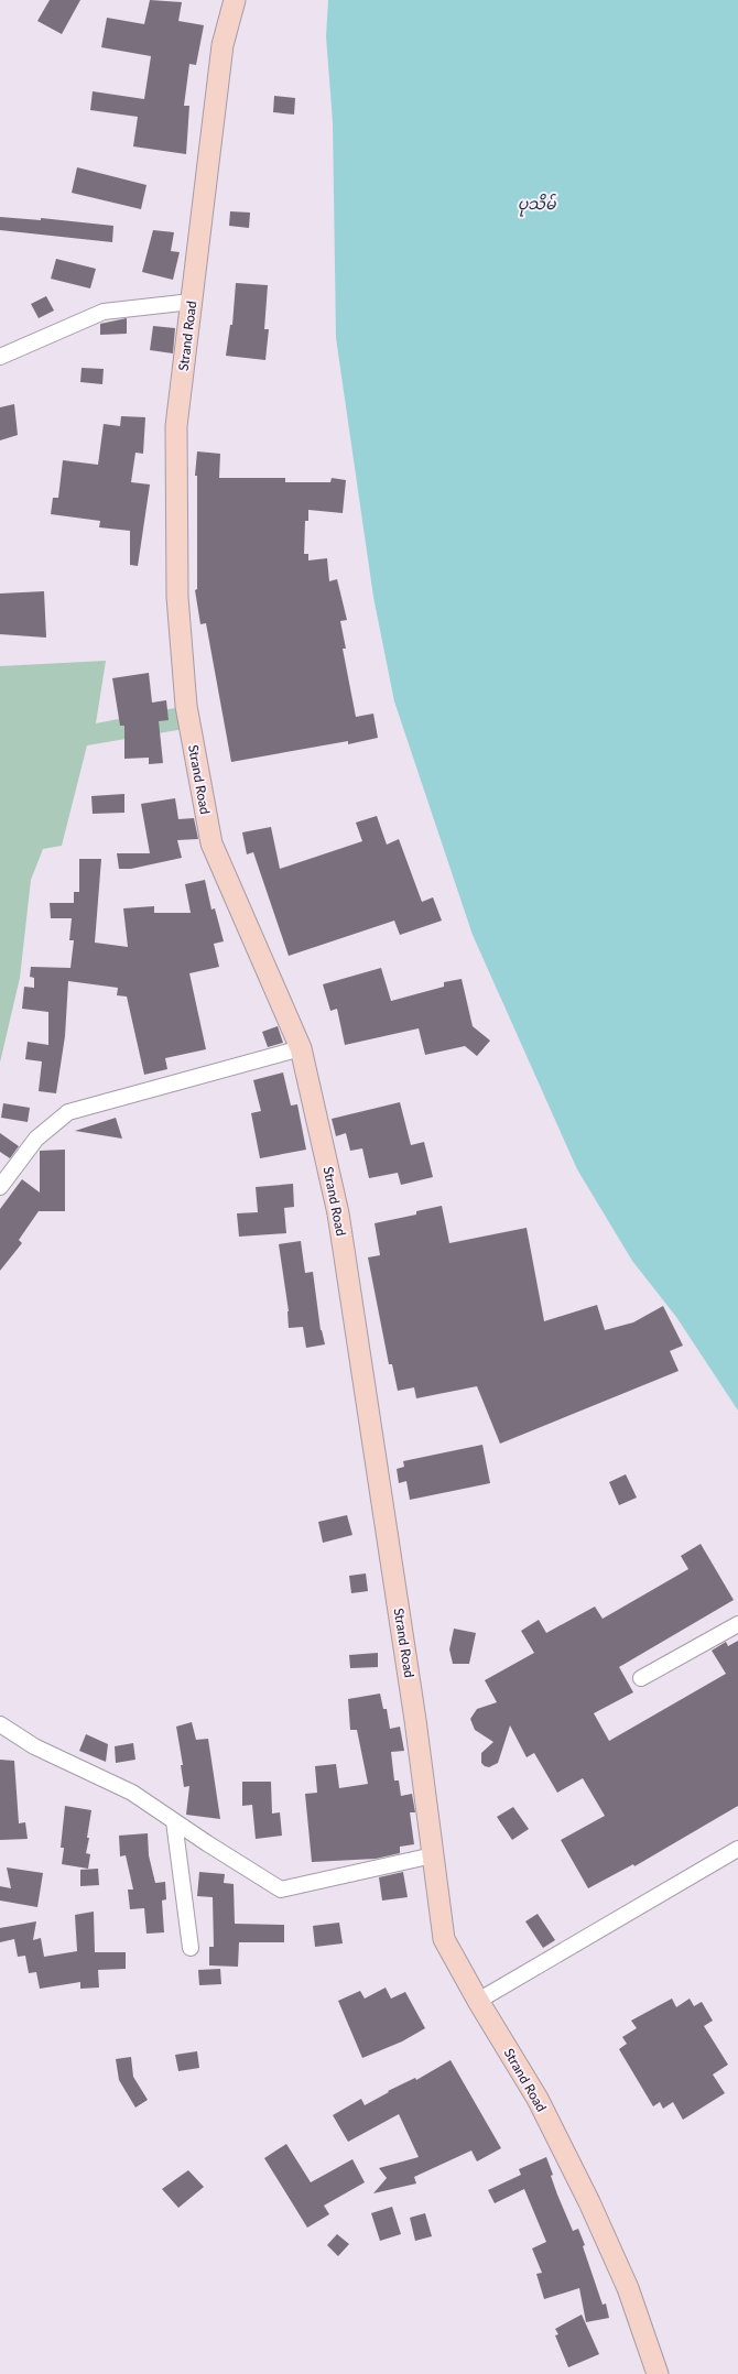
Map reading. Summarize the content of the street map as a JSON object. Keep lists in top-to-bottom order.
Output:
{
  "streets": {
    "main road": ["Strand Road"]
  },
  "water": ["ပုသိမ်"]
}
